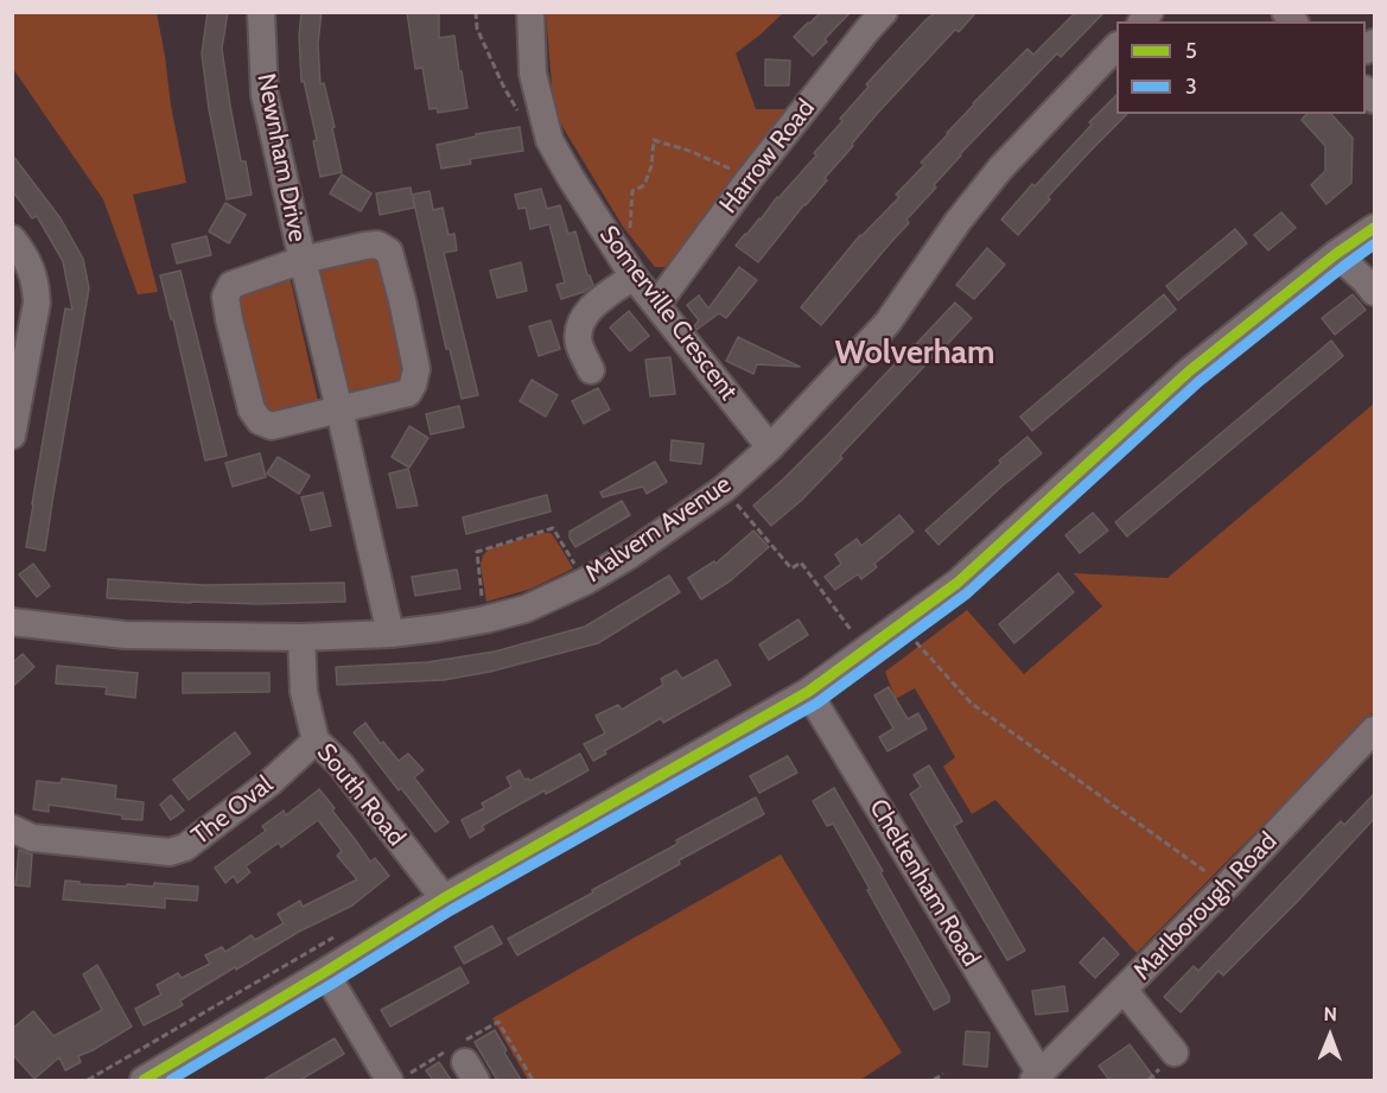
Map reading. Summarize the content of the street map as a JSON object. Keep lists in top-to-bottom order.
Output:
{
  "streets": {
    "street": [
      "Harrow Road",
      "Newnham Drive",
      "Somerville Crescent",
      "Malvern Avenue",
      "South Road",
      "The Oval",
      "Cheltenham Road",
      "Marlborough Road"
    ]
  },
  "crossings": [
    ["Harrow Road", "Somerville Crescent"],
    ["Newnham Drive", "Malvern Avenue"],
    ["Somerville Crescent", "Malvern Avenue"],
    ["Malvern Avenue", "South Road"],
    ["South Road", "The Oval"],
    ["Cheltenham Road", "Marlborough Road"]
  ],
  "districts": ["Wolverham"],
  "lines": ["transit line 5", "transit line 3"],
  "legend": ["5", "3"],
  "north": "top"
}
